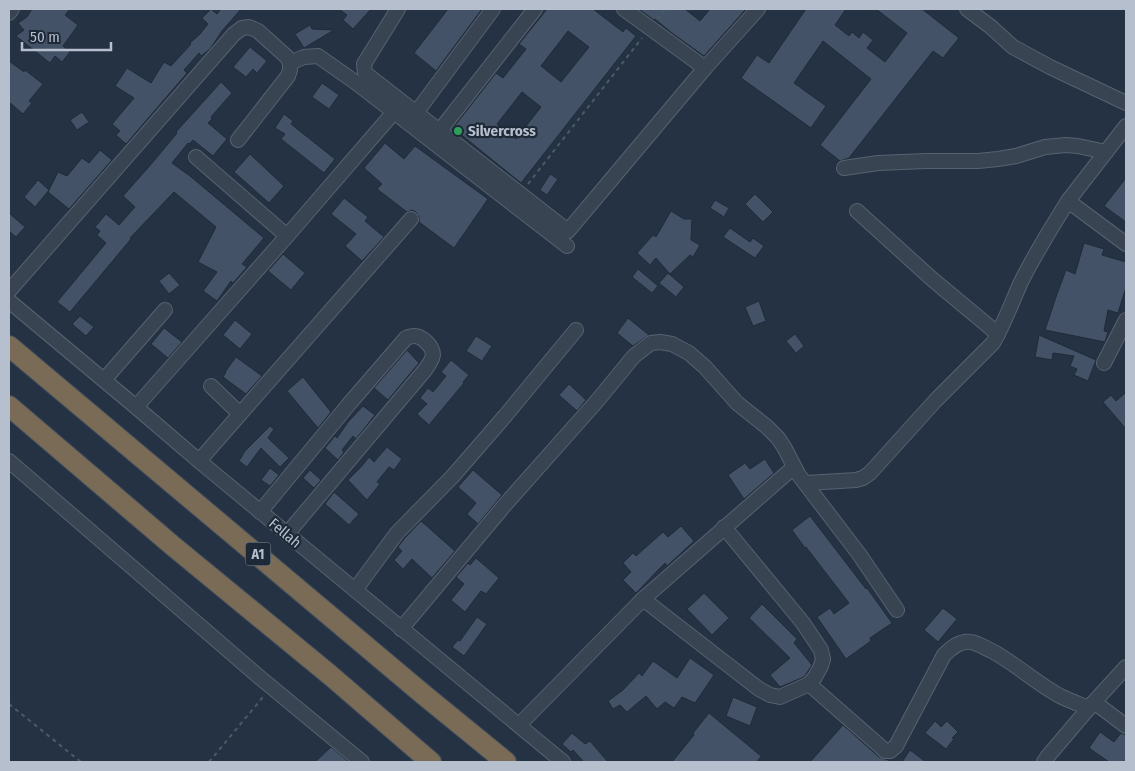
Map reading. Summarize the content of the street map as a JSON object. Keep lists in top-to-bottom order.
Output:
{
  "streets": {
    "highway": ["A1"],
    "street": ["Fellah"]
  },
  "places": ["Silvercross"],
  "scale_bar": "50 m"
}
